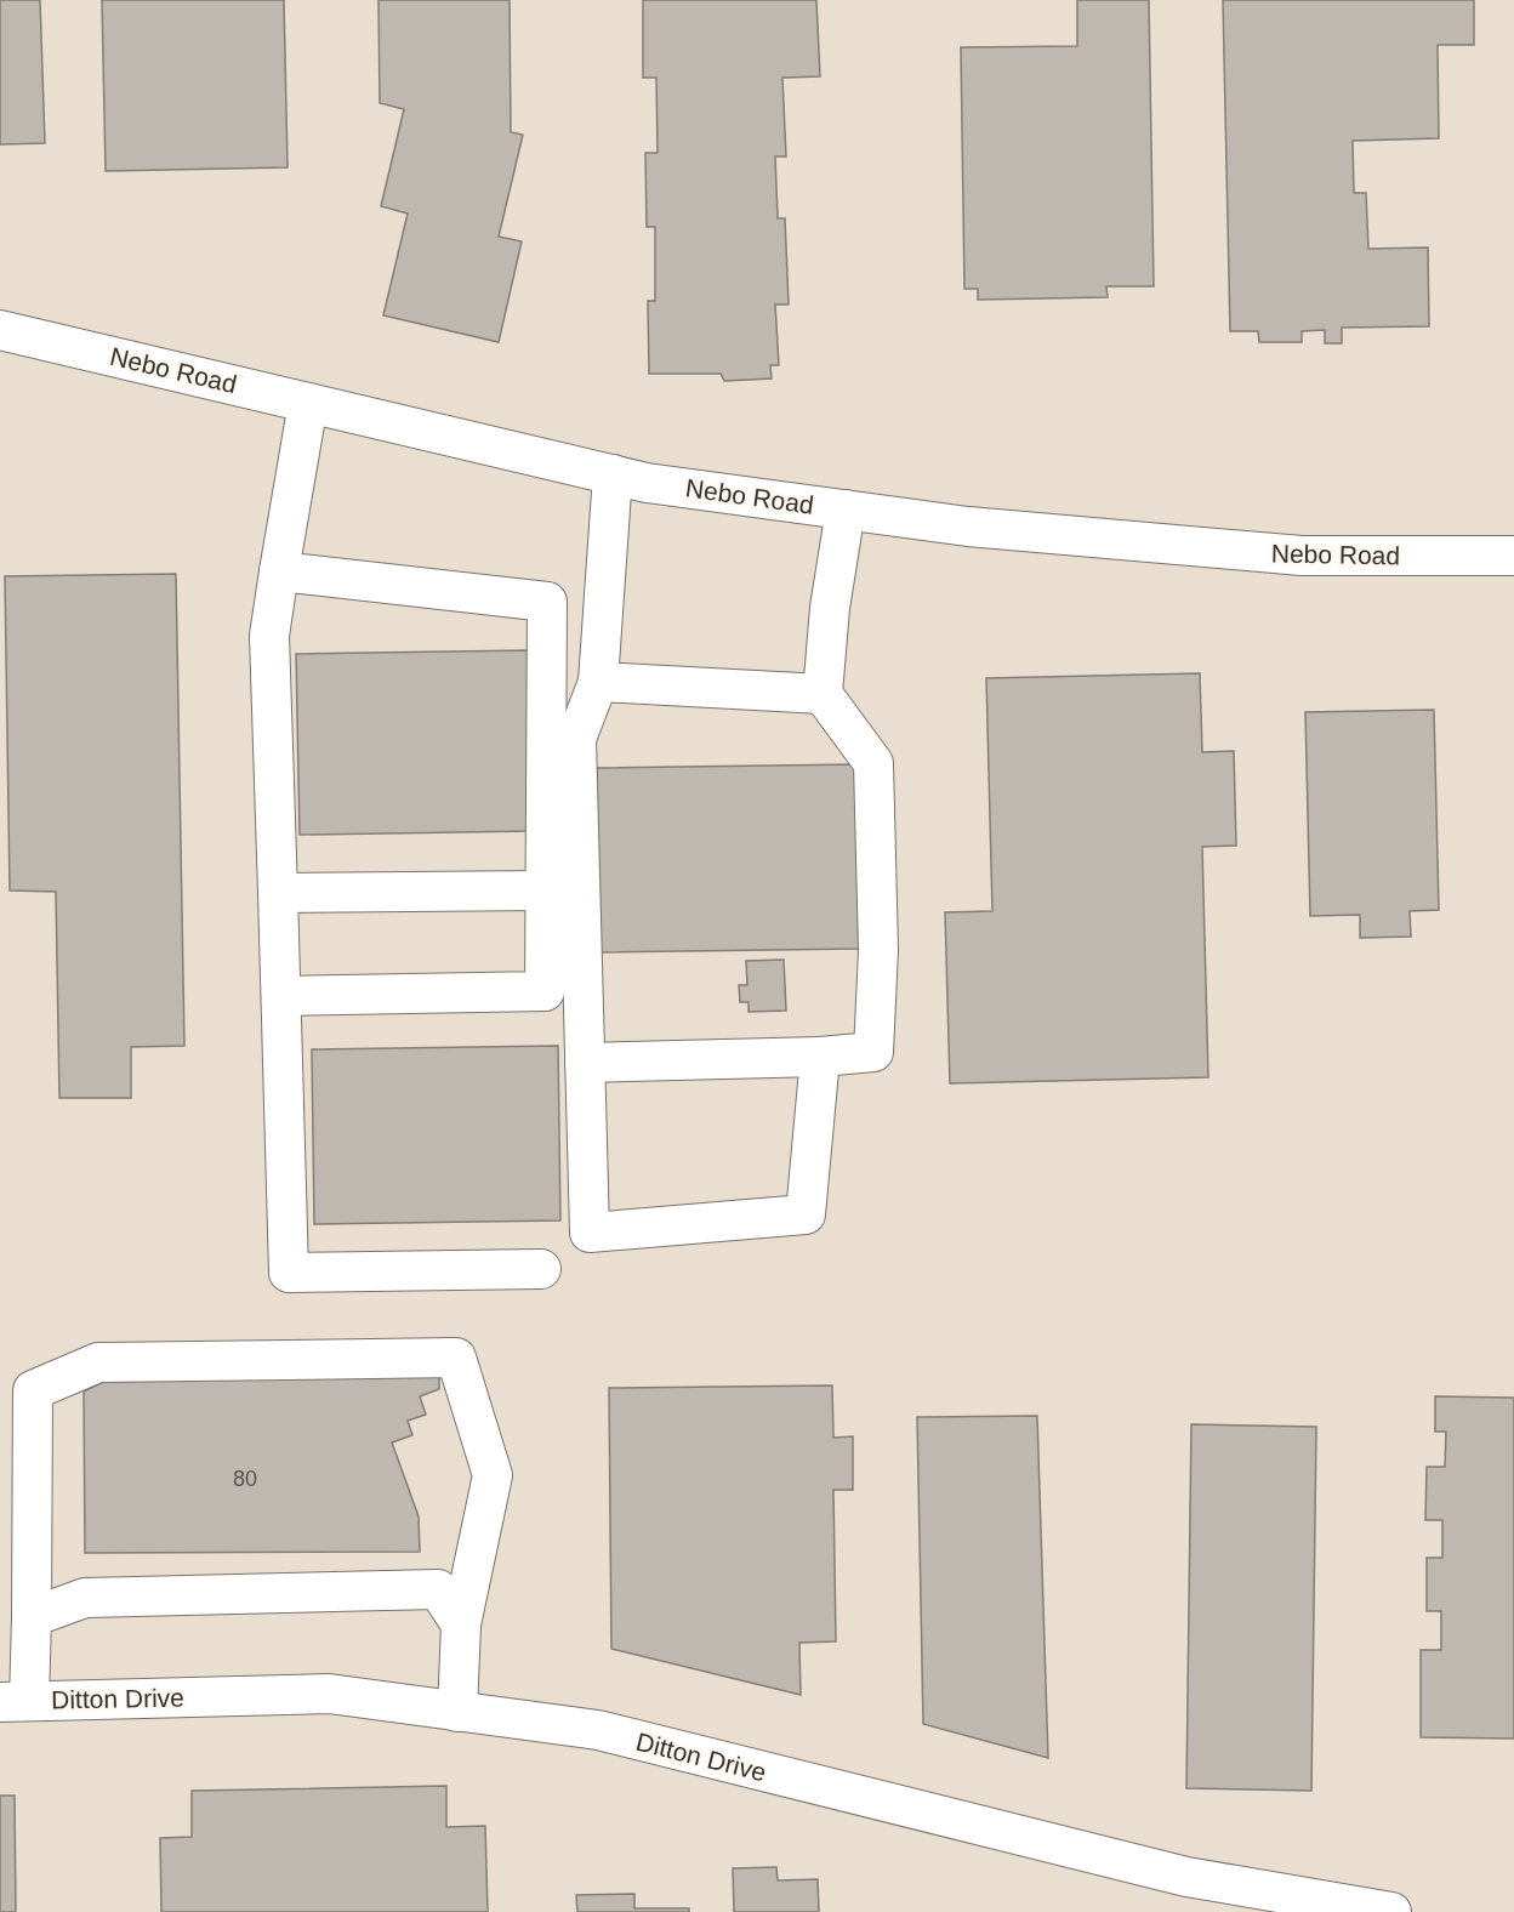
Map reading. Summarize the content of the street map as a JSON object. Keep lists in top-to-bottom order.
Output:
{
  "streets": {
    "street": ["Nebo Road", "Ditton Drive"]
  },
  "house_numbers": ["80"]
}
